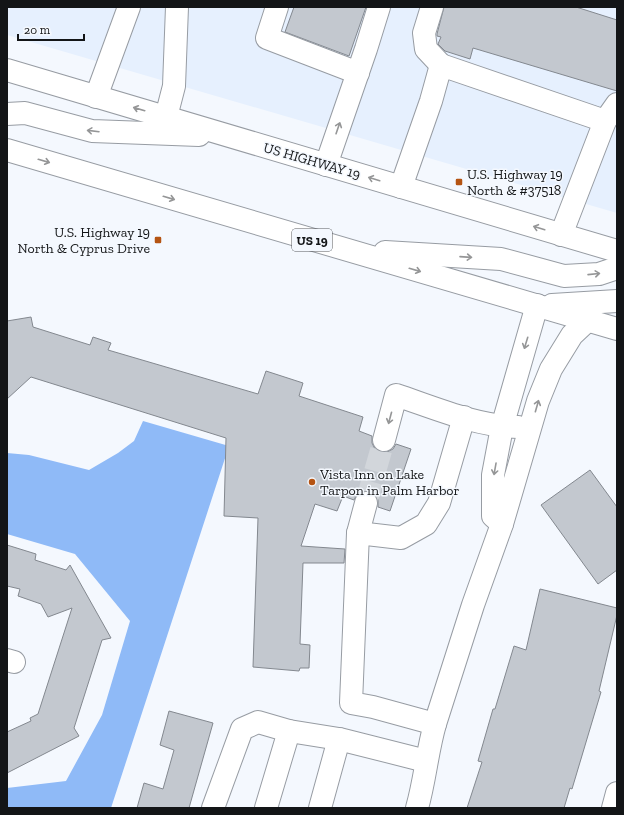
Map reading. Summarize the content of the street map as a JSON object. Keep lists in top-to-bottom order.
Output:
{
  "streets": {
    "main road": ["US HIGHWAY 19", "US 19"]
  },
  "places": {
    "transit": ["U.S. Highway 19 North & #37518", "U.S. Highway 19 North & Cyprus Drive"],
    "other": ["Vista Inn on Lake Tarpon in Palm Harbor"]
  },
  "scale_bar": "20 m"
}
